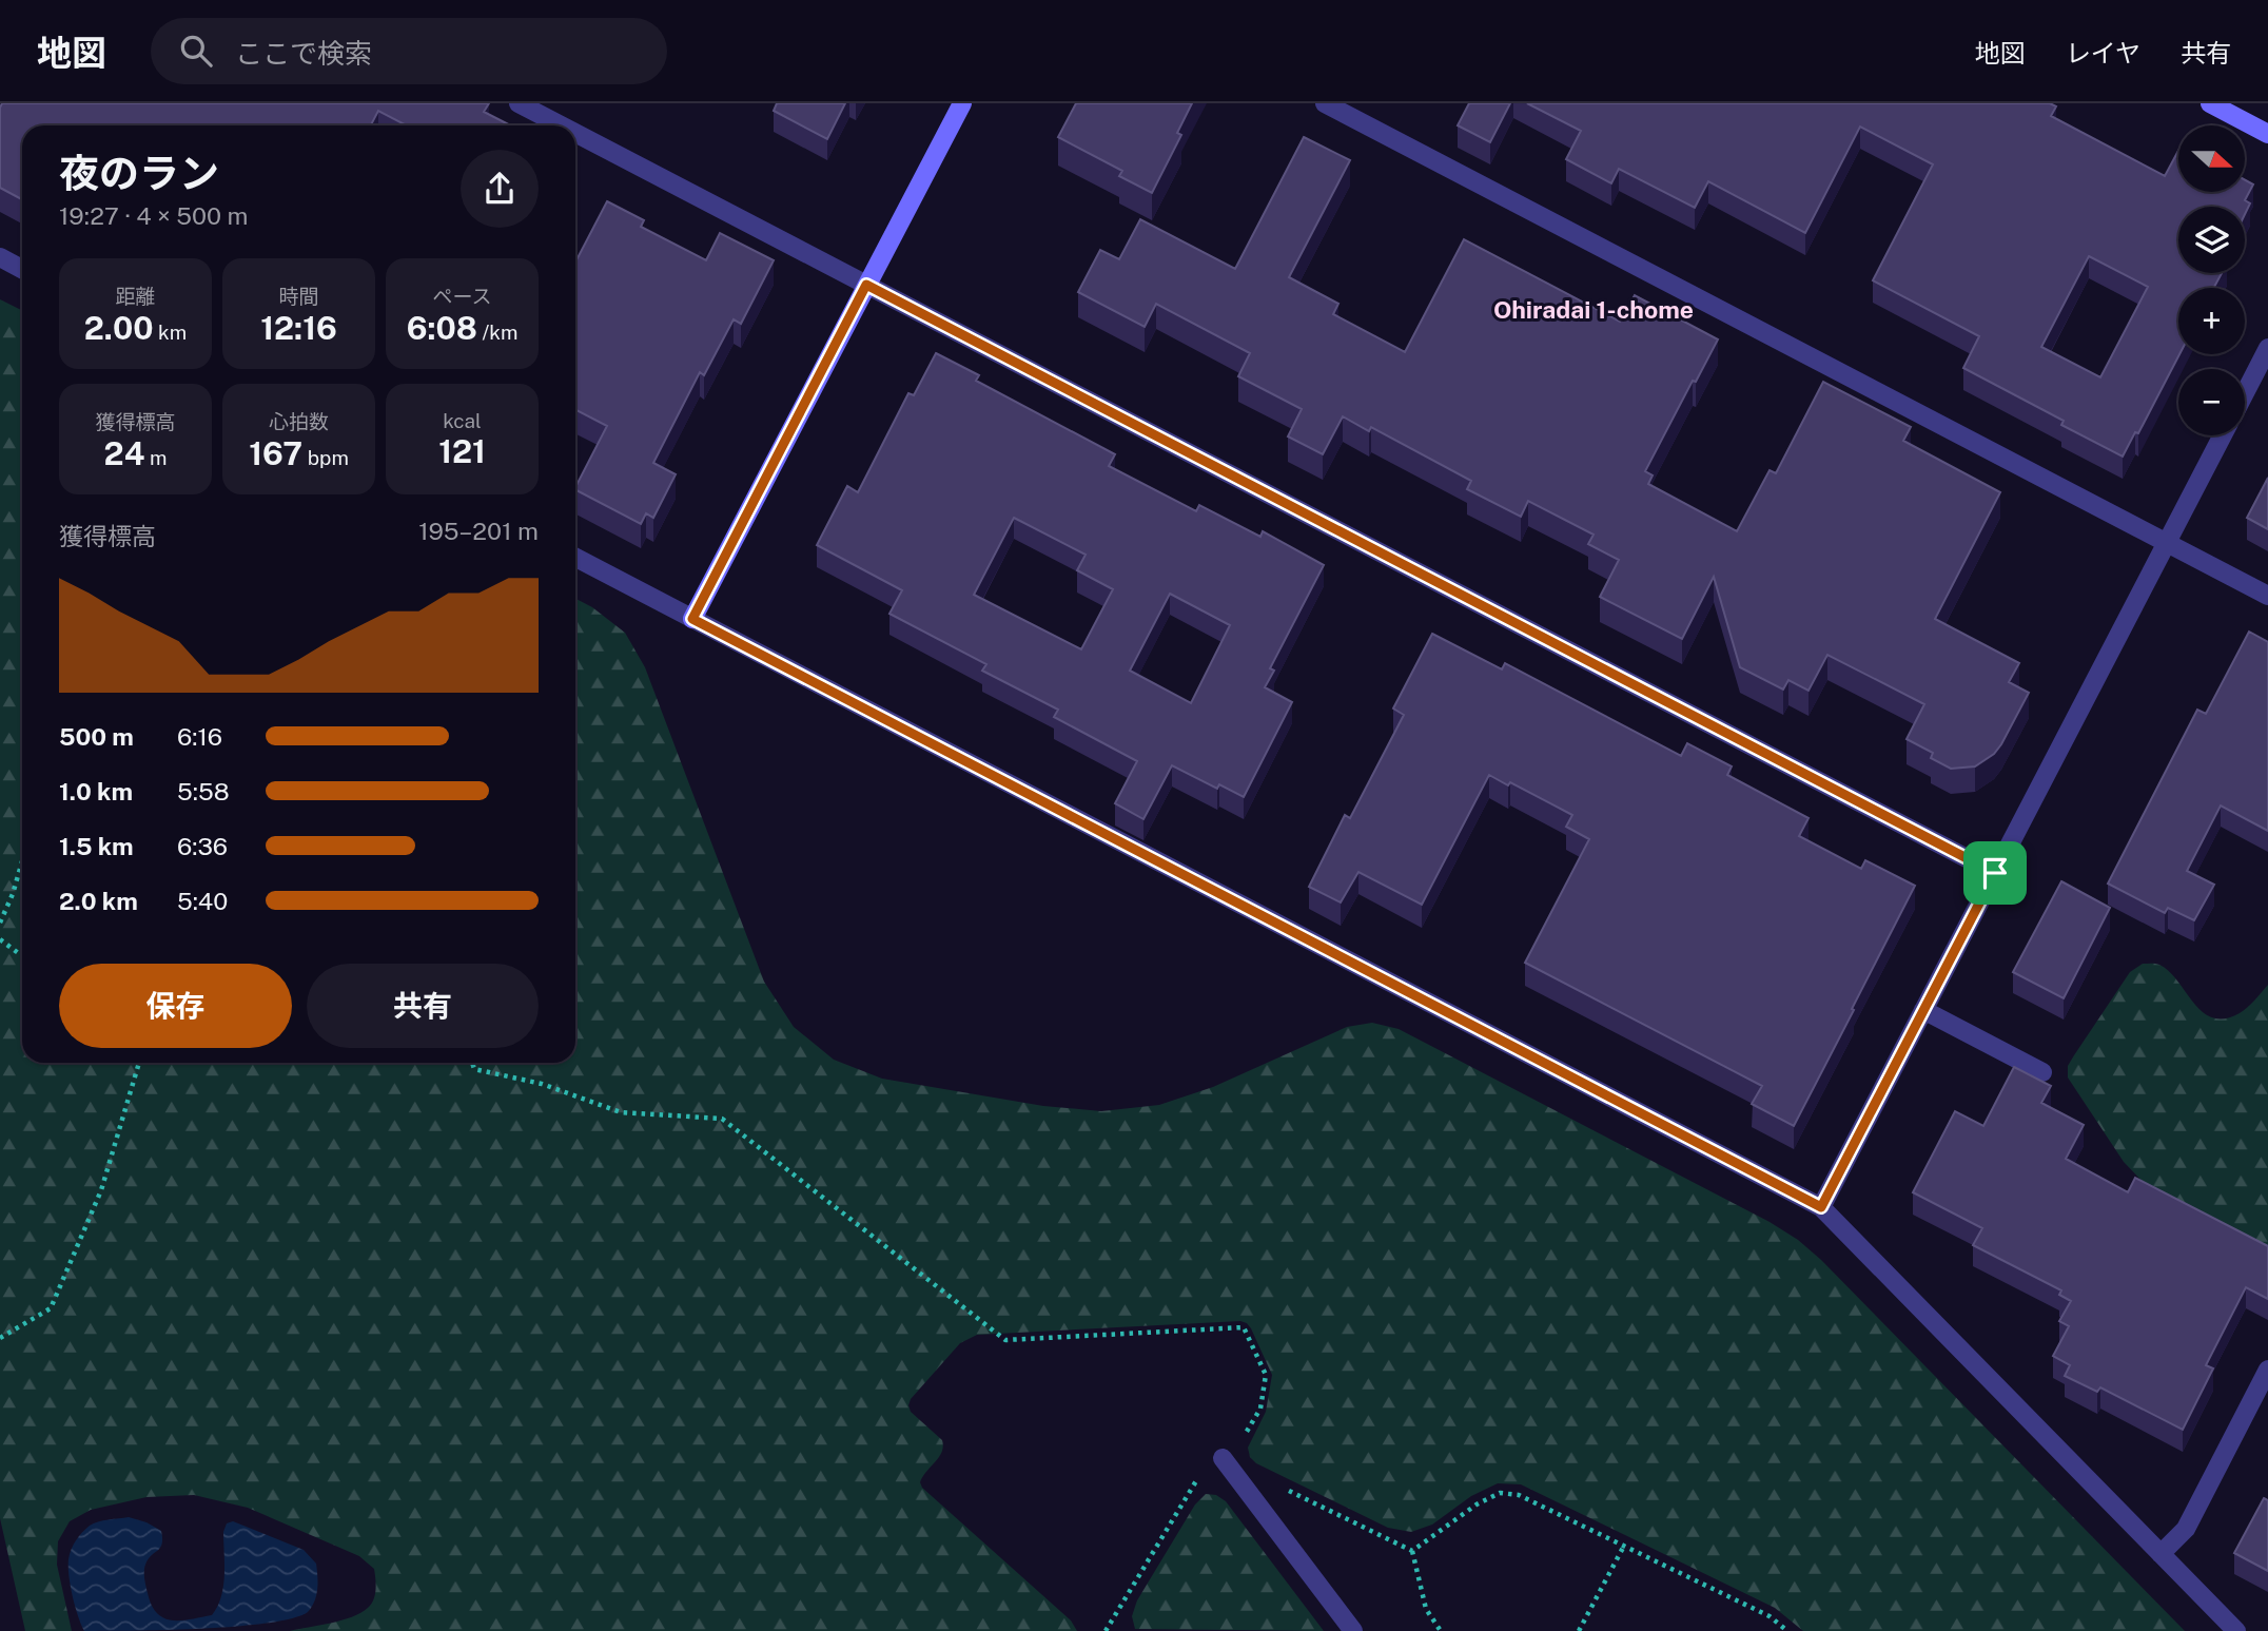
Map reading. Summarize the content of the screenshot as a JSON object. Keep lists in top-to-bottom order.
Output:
{
  "districts": ["Ohiradai 1-chome"],
  "north": "right",
  "page": {
    "header": "地図",
    "search": "ここで検索",
    "nav": ["地図", "レイヤ", "共有"],
    "map_buttons": ["+", "−"],
    "heading": ["夜のラン", "19:27 · 4 × 500 m"],
    "stats": [
      ["距離", "2.00 km"],
      ["時間", "12:16"],
      ["ペース", "6:08 /km"],
      ["獲得標高", "24 m"],
      ["心拍数", "167 bpm"],
      ["kcal", "121"]
    ],
    "chart": ["獲得標高", "195–201 m"],
    "list": [
      {
        "name": "500 m",
        "note": "6:16"
      },
      {
        "name": "1.0 km",
        "note": "5:58"
      },
      {
        "name": "1.5 km",
        "note": "6:36"
      },
      {
        "name": "2.0 km",
        "note": "5:40"
      }
    ],
    "buttons": ["保存", "共有"]
  }
}
